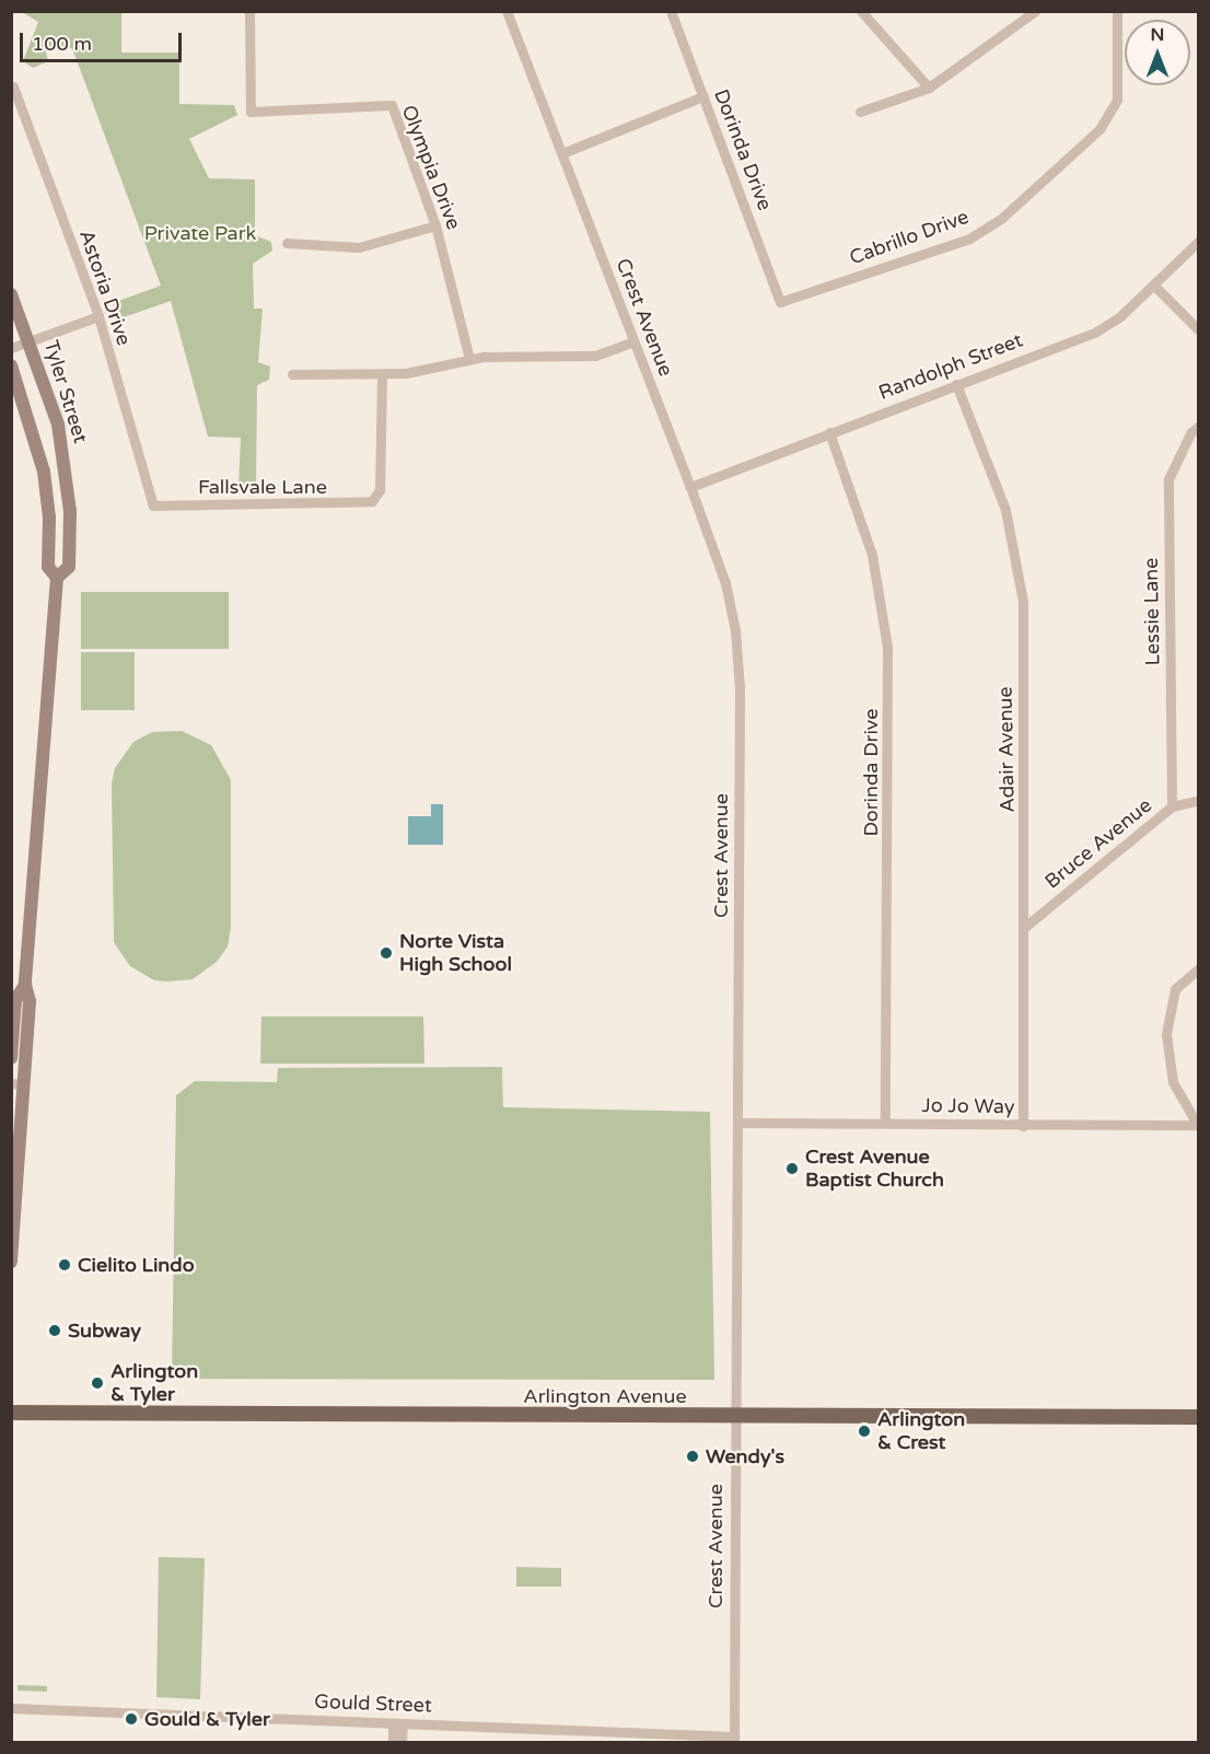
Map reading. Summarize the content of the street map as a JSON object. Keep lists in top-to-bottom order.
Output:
{
  "streets": {
    "main road": ["Tyler Street", "Arlington Avenue"],
    "street": [
      "Dorinda Drive",
      "Olympia Drive",
      "Cabrillo Drive",
      "Astoria Drive",
      "Crest Avenue",
      "Randolph Street",
      "Fallsvale Lane",
      "Lessie Lane",
      "Adair Avenue",
      "Bruce Avenue",
      "Jo Jo Way",
      "Gould Street"
    ]
  },
  "crossings": [
    ["Dorinda Drive", "Cabrillo Drive"],
    ["Dorinda Drive", "Randolph Street"],
    ["Dorinda Drive", "Jo Jo Way"],
    ["Astoria Drive", "Fallsvale Lane"],
    ["Crest Avenue", "Randolph Street"],
    ["Crest Avenue", "Jo Jo Way"],
    ["Crest Avenue", "Arlington Avenue"],
    ["Crest Avenue", "Gould Street"],
    ["Randolph Street", "Adair Avenue"],
    ["Lessie Lane", "Bruce Avenue"],
    ["Adair Avenue", "Bruce Avenue"],
    ["Adair Avenue", "Jo Jo Way"]
  ],
  "parks": ["Private Park"],
  "places": [
    "Norte Vista High School",
    "Crest Avenue Baptist Church",
    "Cielito Lindo",
    "Subway",
    "Arlington & Tyler",
    "Arlington & Crest",
    "Wendy's",
    "Gould & Tyler"
  ],
  "scale_bar": "100 m",
  "north": "top"
}
